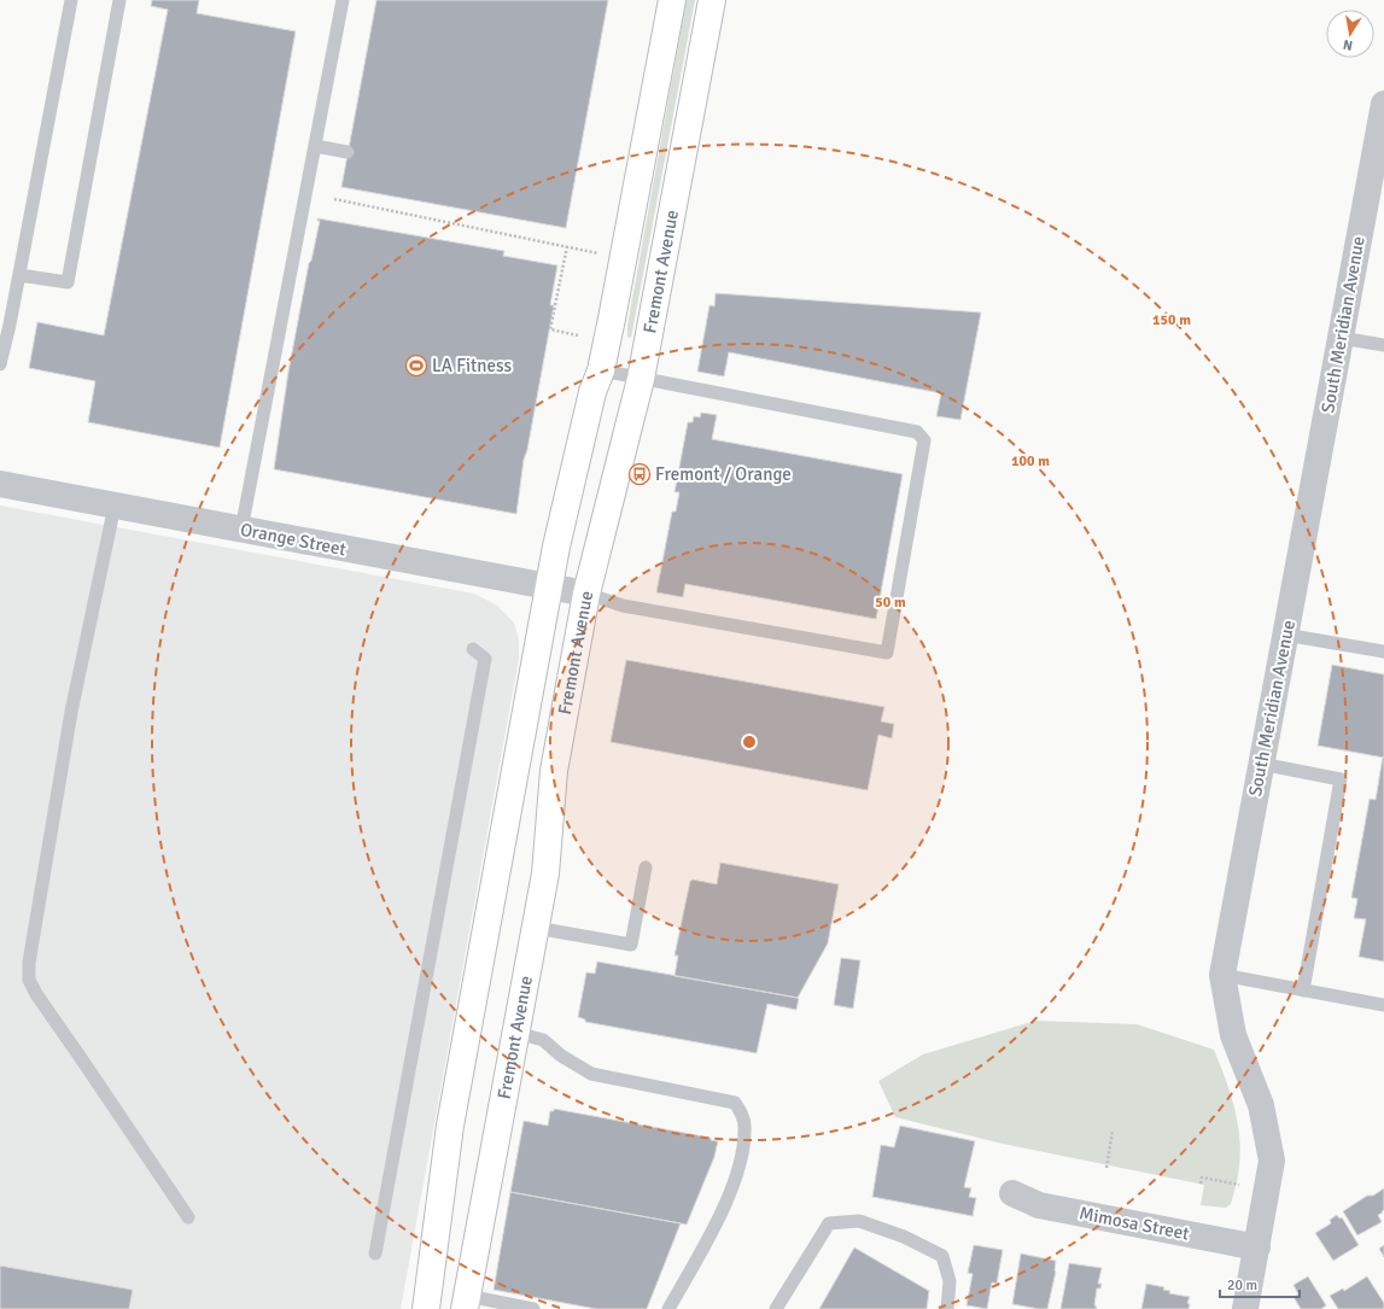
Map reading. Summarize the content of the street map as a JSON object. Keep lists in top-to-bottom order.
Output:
{
  "streets": {
    "main road": ["Fremont Avenue"],
    "street": ["South Meridian Avenue", "Orange Street", "Mimosa Street"]
  },
  "crossings": [
    ["Fremont Avenue", "Orange Street"],
    ["South Meridian Avenue", "Mimosa Street"]
  ],
  "places": {
    "sports": ["LA Fitness"],
    "bus stop": ["Fremont / Orange"]
  },
  "scale_bar": "20 m",
  "north": "bottom",
  "rings": ["150 m", "100 m", "50 m"]
}
